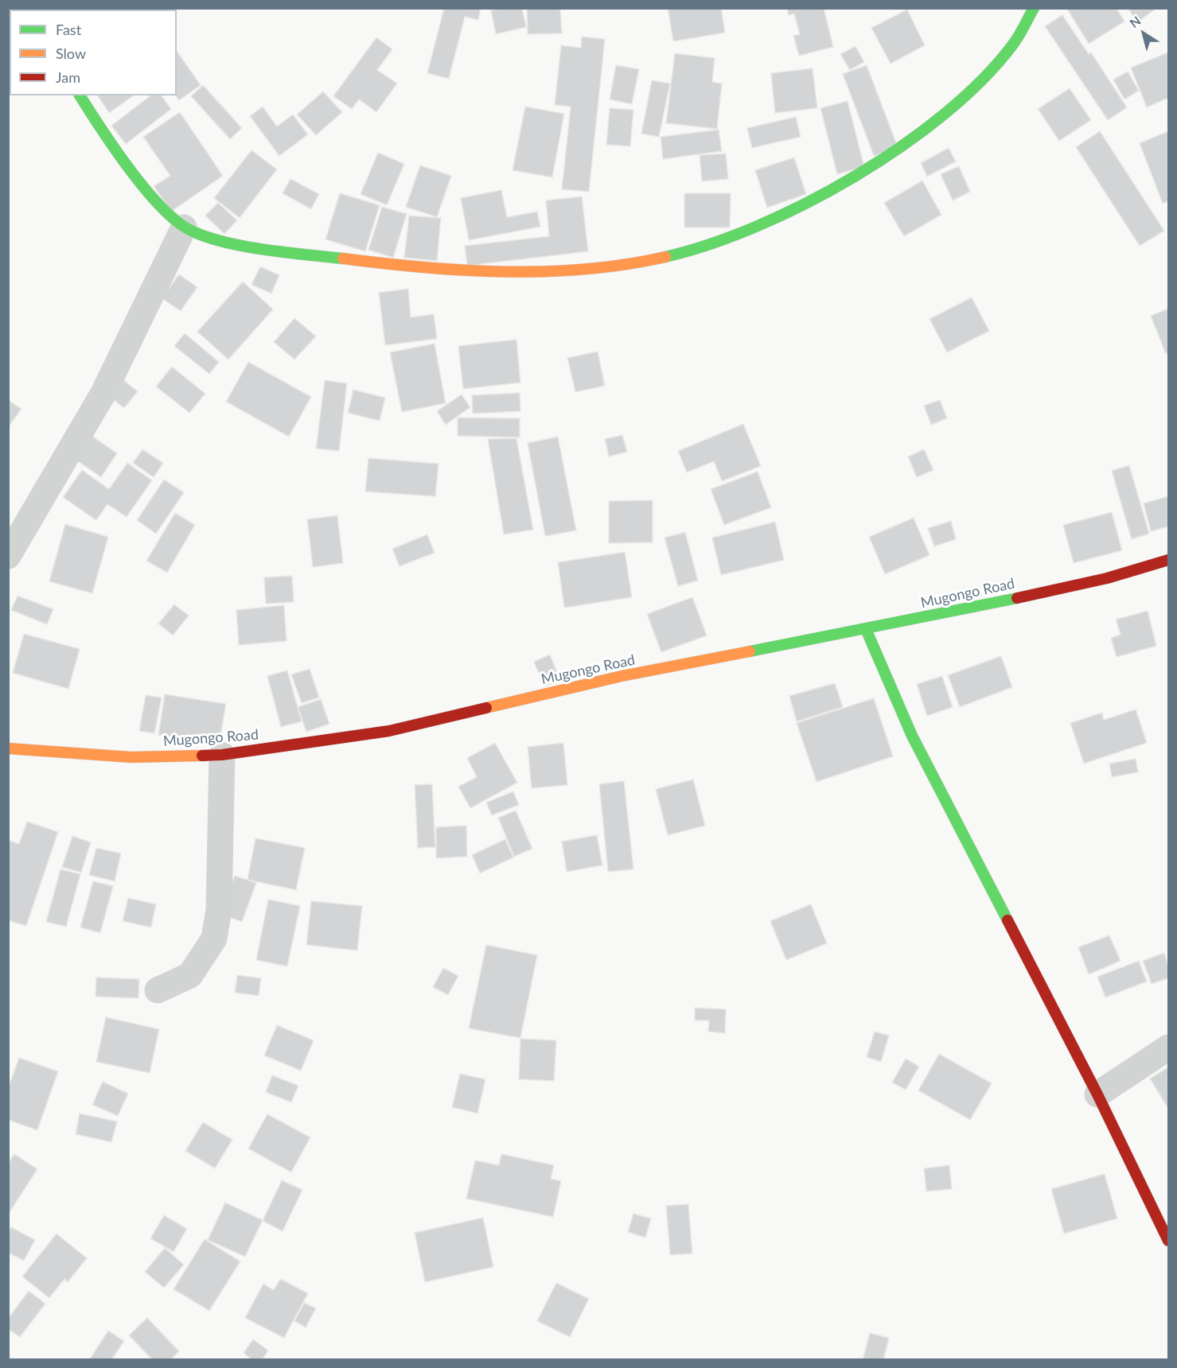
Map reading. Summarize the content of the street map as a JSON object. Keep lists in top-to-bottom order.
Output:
{
  "streets": {
    "street": ["Mugongo Road"]
  },
  "legend": ["Fast", "Slow", "Jam"],
  "north": "top left"
}
